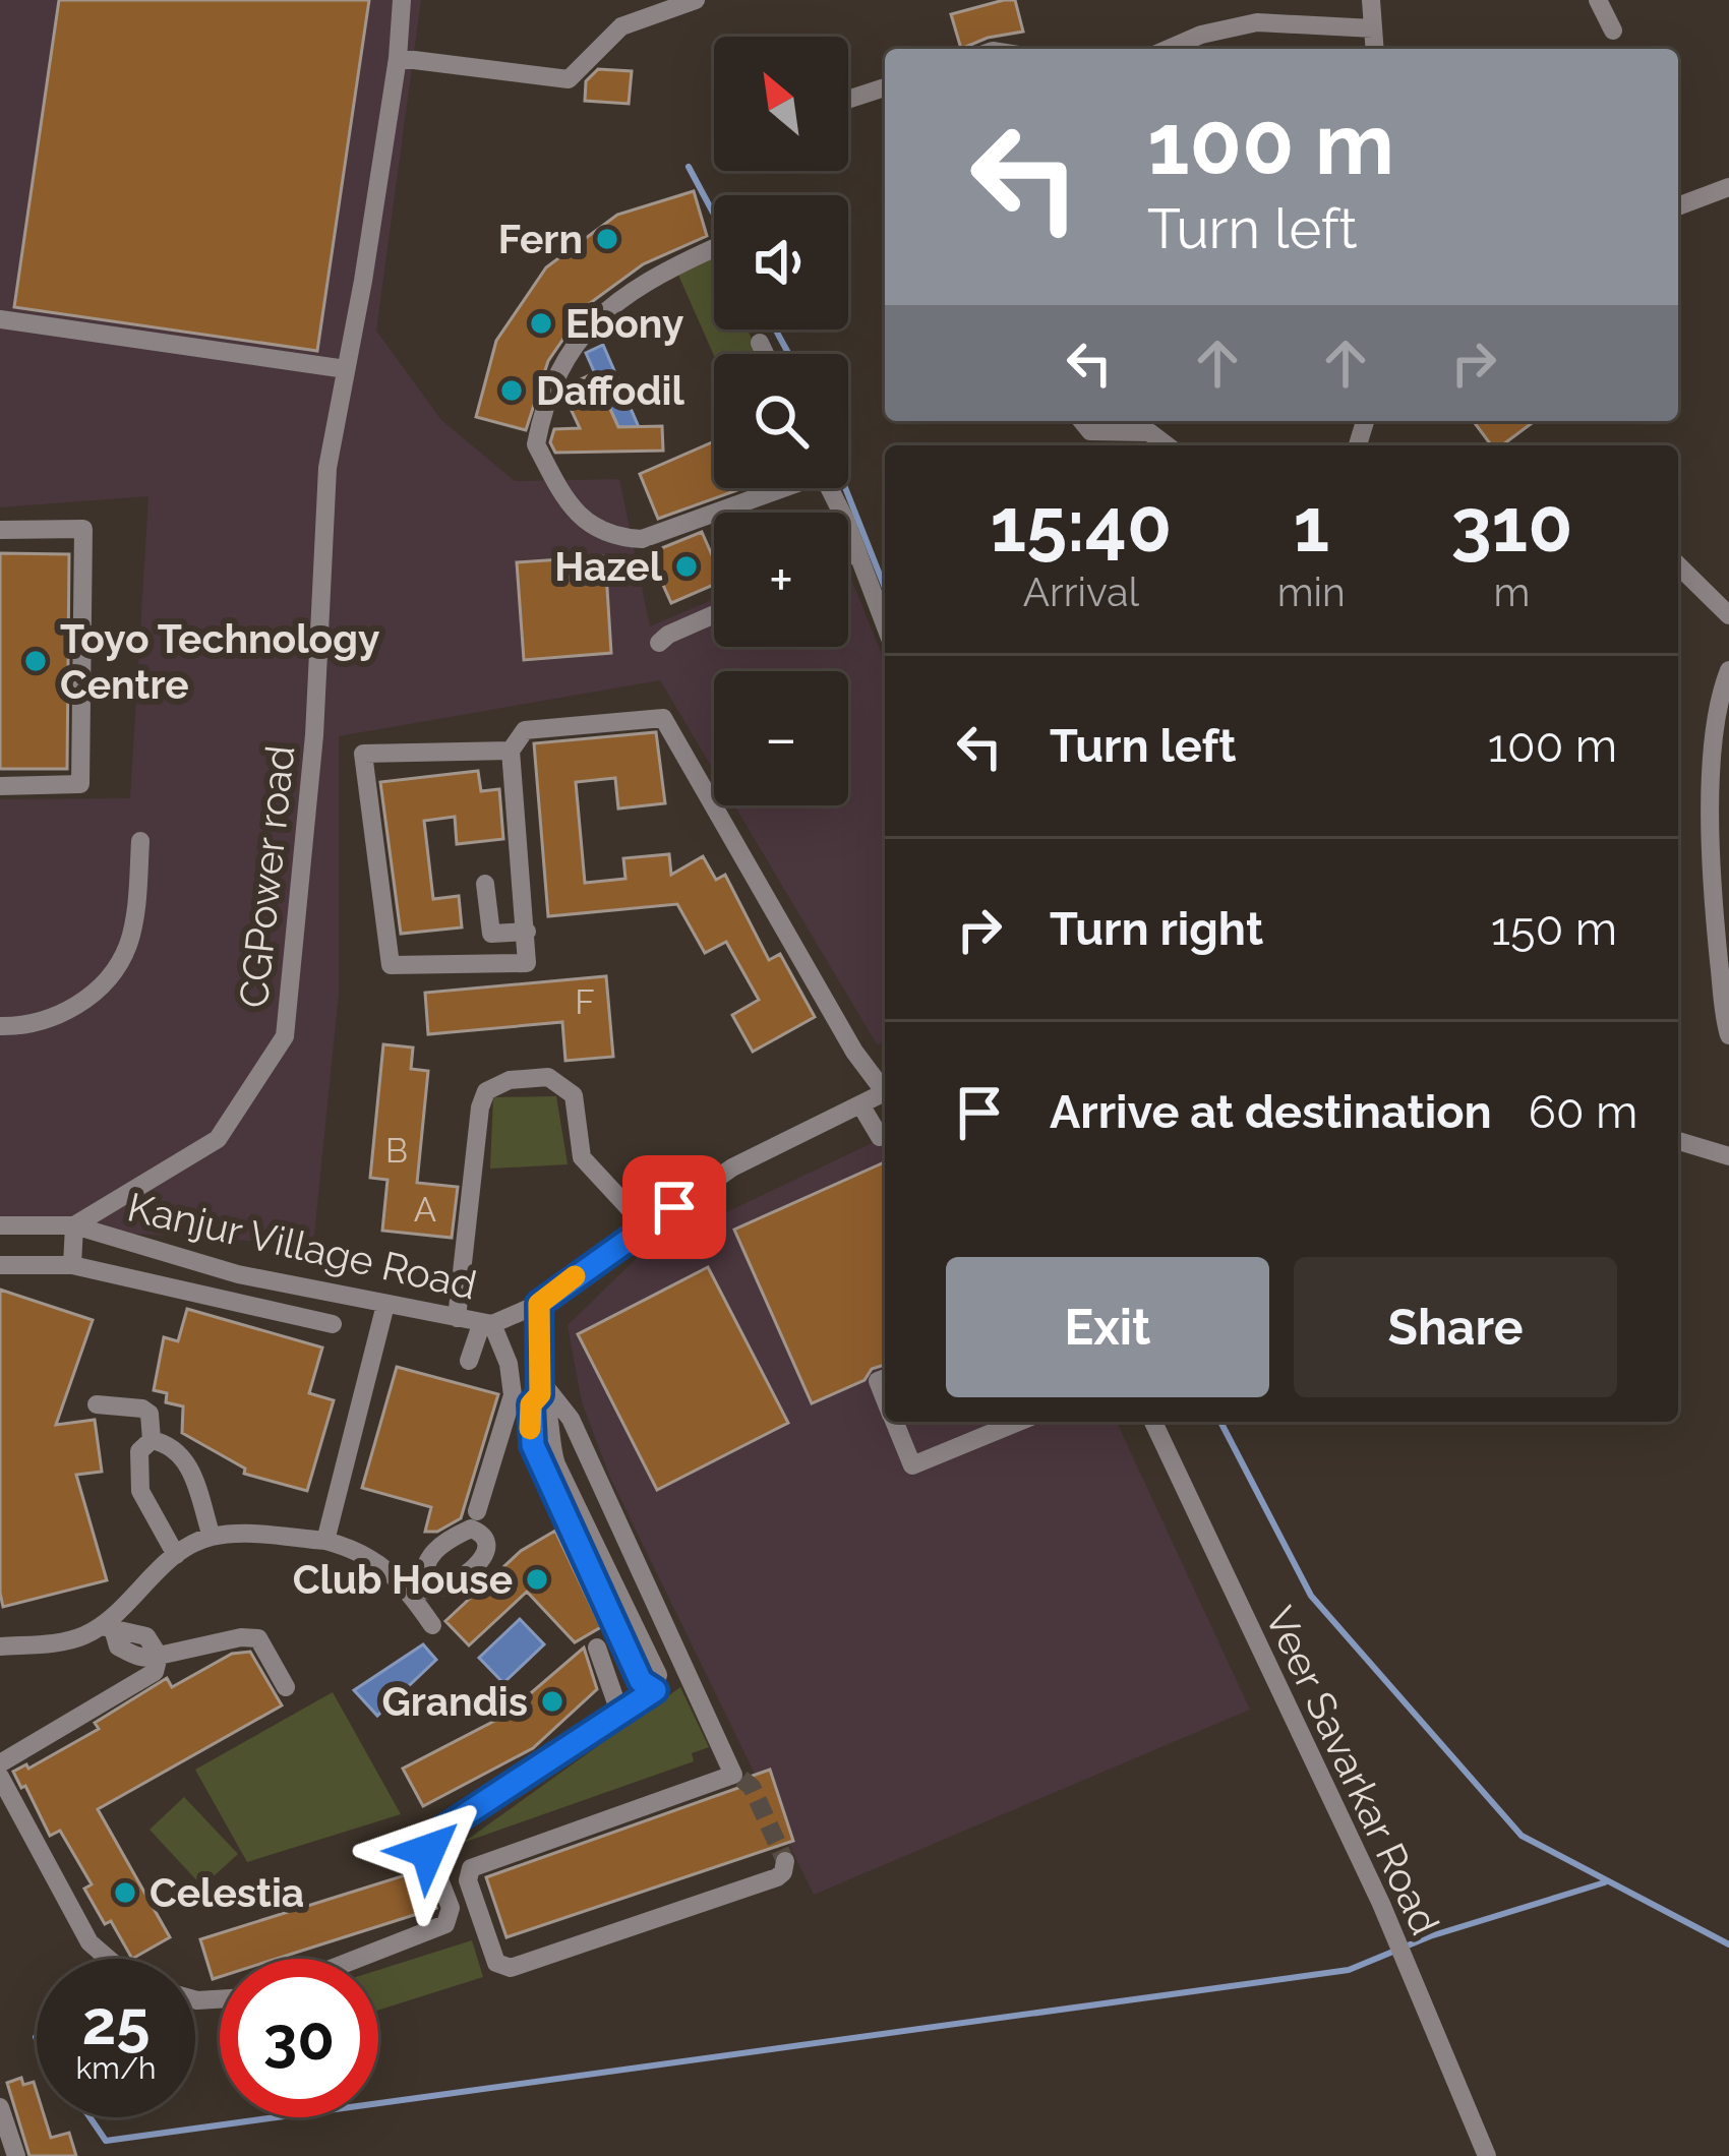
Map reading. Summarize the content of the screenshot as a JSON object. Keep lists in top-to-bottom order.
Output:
{
  "streets": {
    "street": ["CGPower road", "Kanjur Village Road", "Veer Savarkar Road"]
  },
  "crossings": [
    ["CGPower road", "Kanjur Village Road"]
  ],
  "places": [
    "Fern",
    "Ebony",
    "Daffodil",
    "Hazel",
    "Toyo Technology Centre",
    "Club House",
    "Grandis",
    "Celestia"
  ],
  "house_numbers": ["F", "B", "A"],
  "north": "top left",
  "page": {
    "map_buttons": ["+", "−"],
    "turn": ["100 m", "Turn left"],
    "eta": [
      "15:40",
      "Arrival",
      "1",
      "min",
      "310",
      "m"
    ],
    "list": [
      {
        "name": "Turn left",
        "value": "100 m"
      },
      {
        "name": "Turn right",
        "value": "150 m"
      },
      {
        "name": "Arrive at destination",
        "value": "60 m"
      }
    ],
    "buttons": ["Exit", "Share"],
    "speed": "25 km/h",
    "limit": "30"
  }
}
